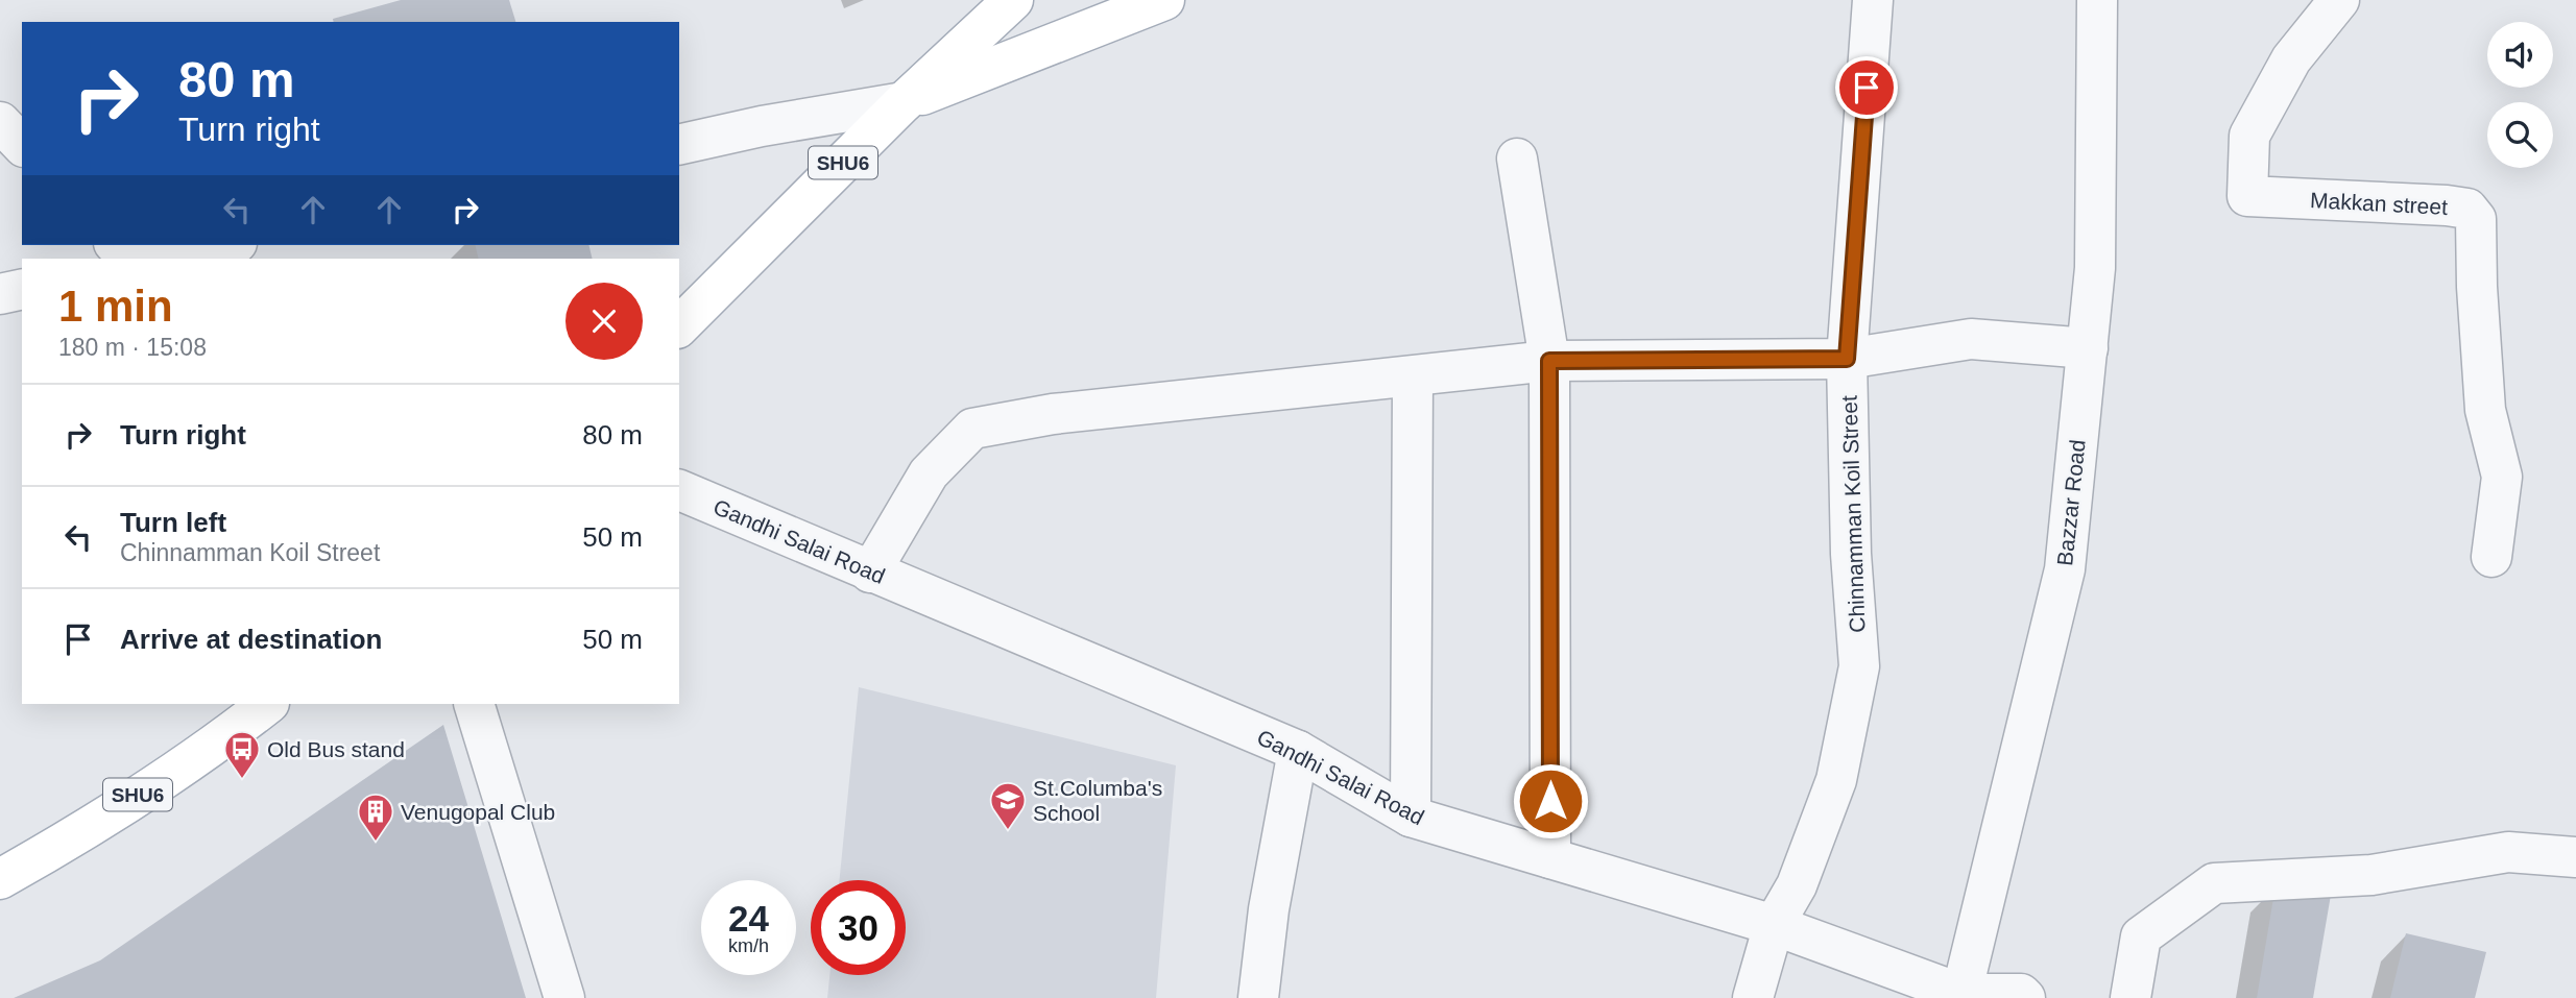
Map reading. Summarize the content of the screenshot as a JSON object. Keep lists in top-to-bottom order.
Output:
{
  "streets": {
    "main road": ["SHU6"],
    "street": [
      "Makkan street",
      "Bazzar Road",
      "Chinnamman Koil Street",
      "Gandhi Salai Road"
    ]
  },
  "crossings": [
    ["Bazzar Road", "Gandhi Salai Road"],
    ["Chinnamman Koil Street", "Gandhi Salai Road"]
  ],
  "places": {
    "bus stop": ["Old Bus stand"],
    "school or university": ["St.Columba's School"],
    "building": ["Venugopal Club"]
  },
  "page": {
    "turn": ["80 m", "Turn right"],
    "heading": ["1 min", "180 m · 15:08"],
    "list": [
      {
        "name": "Turn right",
        "value": "80 m"
      },
      {
        "name": "Turn left",
        "note": "Chinnamman Koil Street",
        "value": "50 m"
      },
      {
        "name": "Arrive at destination",
        "value": "50 m"
      }
    ],
    "speed": "24 km/h",
    "limit": "30"
  }
}
